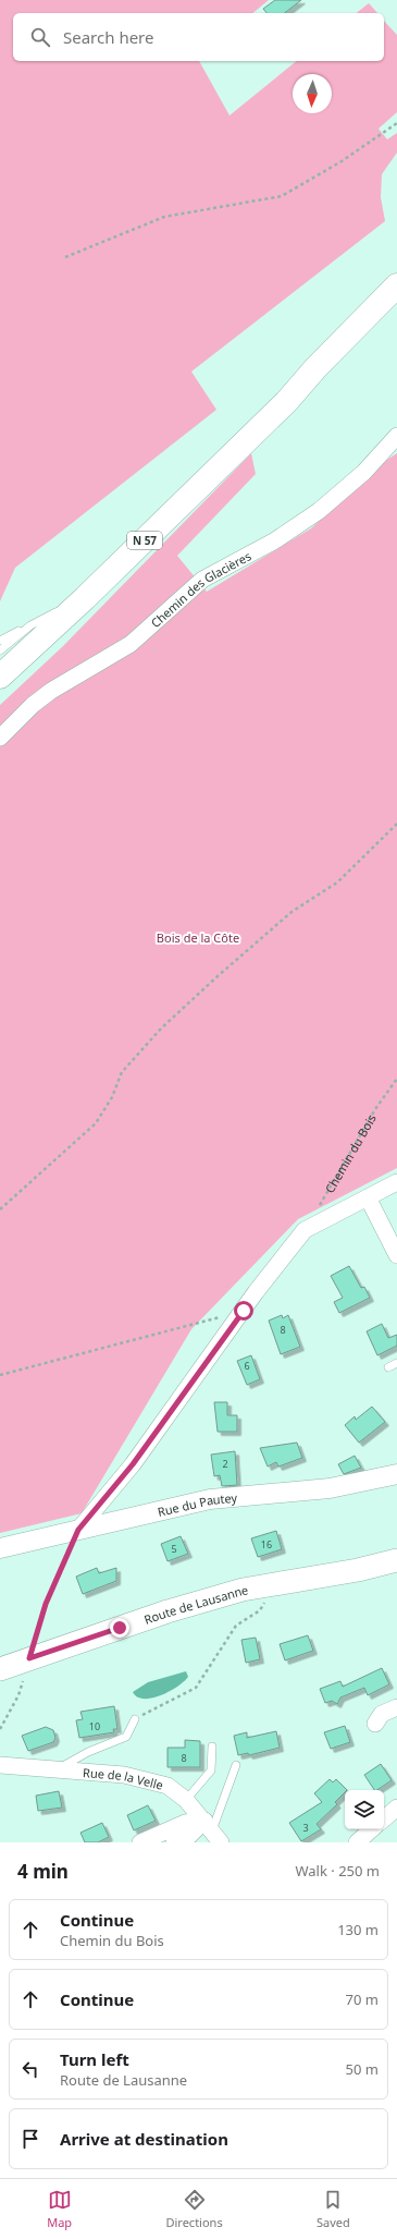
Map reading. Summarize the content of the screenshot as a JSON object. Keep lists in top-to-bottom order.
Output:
{
  "streets": {
    "main road": ["N 57", "Route de Lausanne"],
    "street": [
      "Chemin des Glacières",
      "Chemin du Bois",
      "Rue du Pautey",
      "Rue de la Velle"
    ]
  },
  "crossings": [
    ["Chemin du Bois", "Rue du Pautey"]
  ],
  "parks": ["Bois de la Côte"],
  "house_numbers": [
    "8",
    "6",
    "2",
    "16",
    "5",
    "10",
    "8",
    "3"
  ],
  "north": "bottom",
  "page": {
    "search": "Search here",
    "heading": ["4 min", "Walk · 250 m"],
    "list": [
      ["Continue", "Chemin du Bois", "130 m"],
      ["Continue", "70 m"],
      ["Turn left", "Route de Lausanne", "50 m"],
      "Arrive at destination"
    ],
    "nav": ["Map", "Directions", "Saved"]
  }
}
